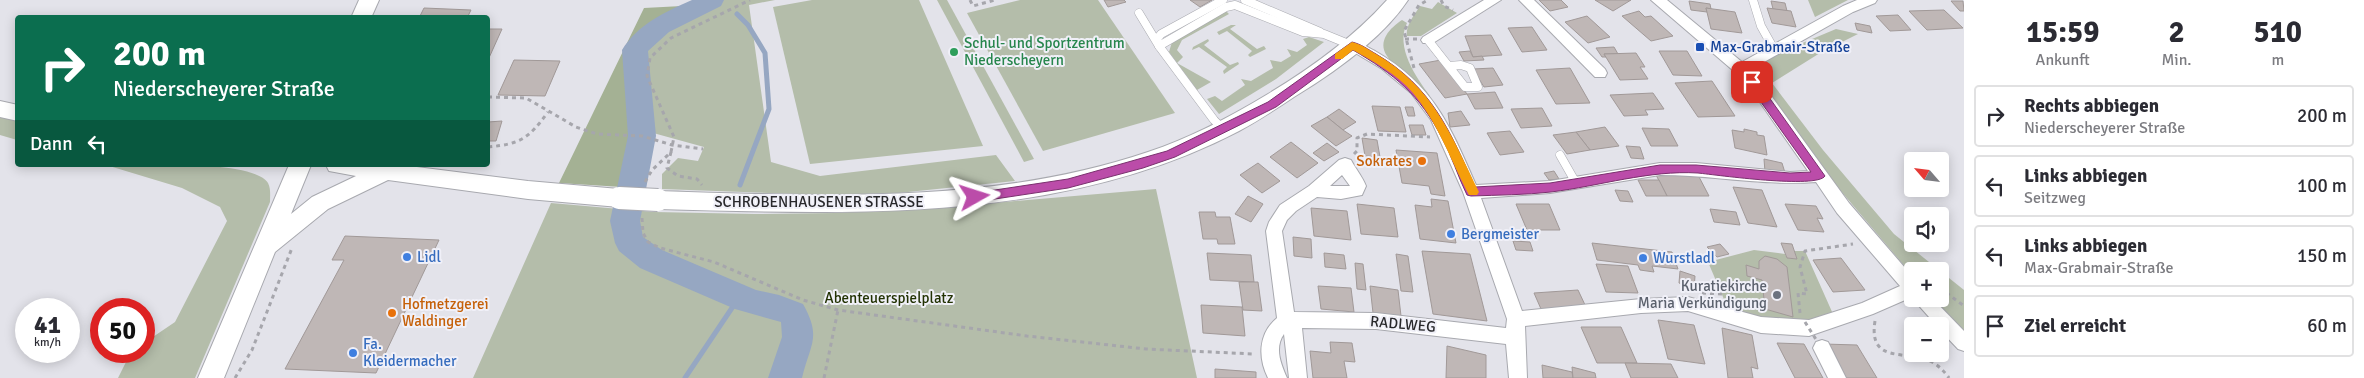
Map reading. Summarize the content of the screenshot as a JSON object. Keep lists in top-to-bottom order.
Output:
{
  "streets": {
    "main road": ["SCHROBENHAUSENER STRASSE"],
    "street": ["RADLWEG"]
  },
  "parks": ["Abenteuerspielplatz"],
  "places": {
    "transit": ["Max-Grabmair-Straße"],
    "other": [
      "Schul- und Sportzentrum Niederscheyern",
      "Sokrates",
      "Bergmeister",
      "Lidl",
      "Wurstladl",
      "Kuratiekirche Maria Verkündigung",
      "Hofmetzgerei Waldinger",
      "Fa. Kleidermacher"
    ]
  },
  "north": "top left",
  "page": {
    "eta": [
      "15:59",
      "Ankunft",
      "2",
      "Min.",
      "510",
      "m"
    ],
    "turn": ["200 m", "Niederscheyerer Straße"],
    "list": [
      {
        "name": "Rechts abbiegen",
        "note": "Niederscheyerer Straße",
        "value": "200 m"
      },
      {
        "name": "Links abbiegen",
        "note": "Seitzweg",
        "value": "100 m"
      },
      {
        "name": "Links abbiegen",
        "note": "Max-Grabmair-Straße",
        "value": "150 m"
      },
      {
        "name": "Ziel erreicht",
        "value": "60 m"
      }
    ],
    "then": "Dann",
    "map_buttons": ["+", "−"],
    "speed": "41 km/h",
    "limit": "50"
  }
}
